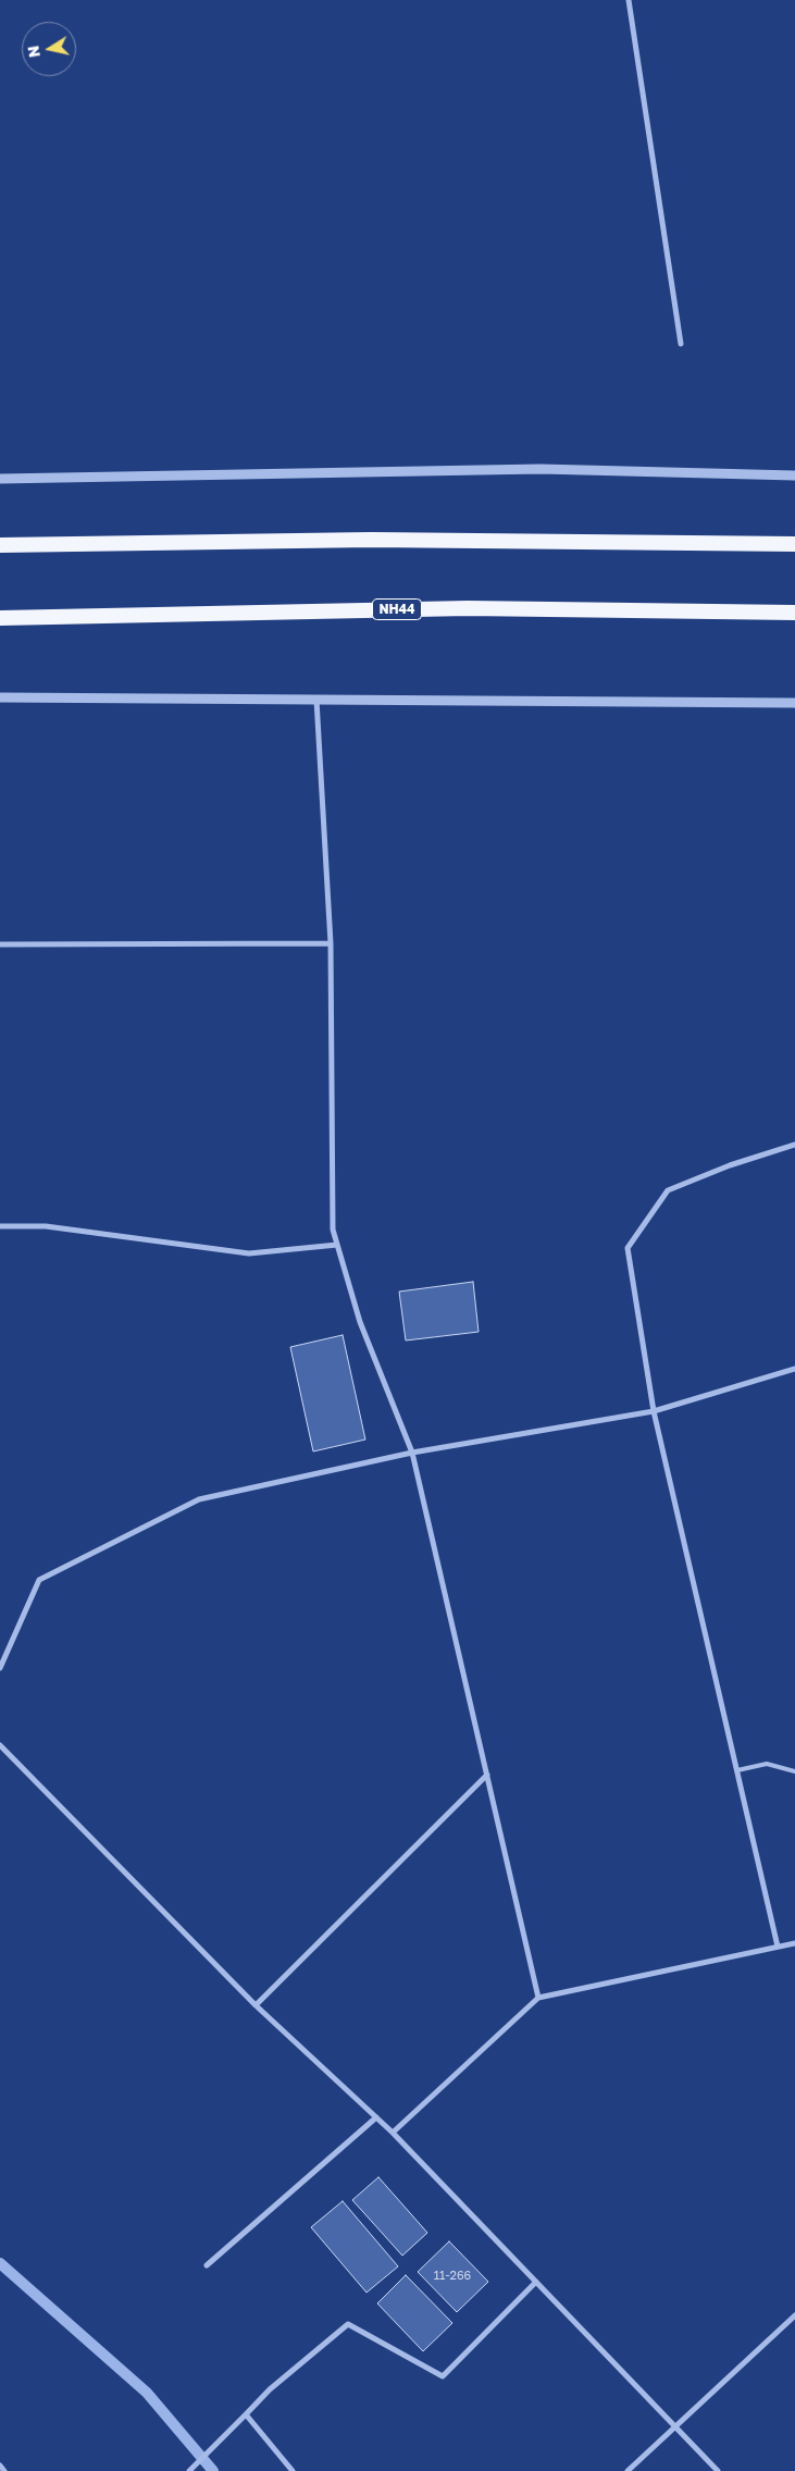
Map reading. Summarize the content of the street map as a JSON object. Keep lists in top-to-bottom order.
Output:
{
  "streets": {
    "highway": ["NH44"]
  },
  "house_numbers": ["11-266"],
  "north": "left"
}
